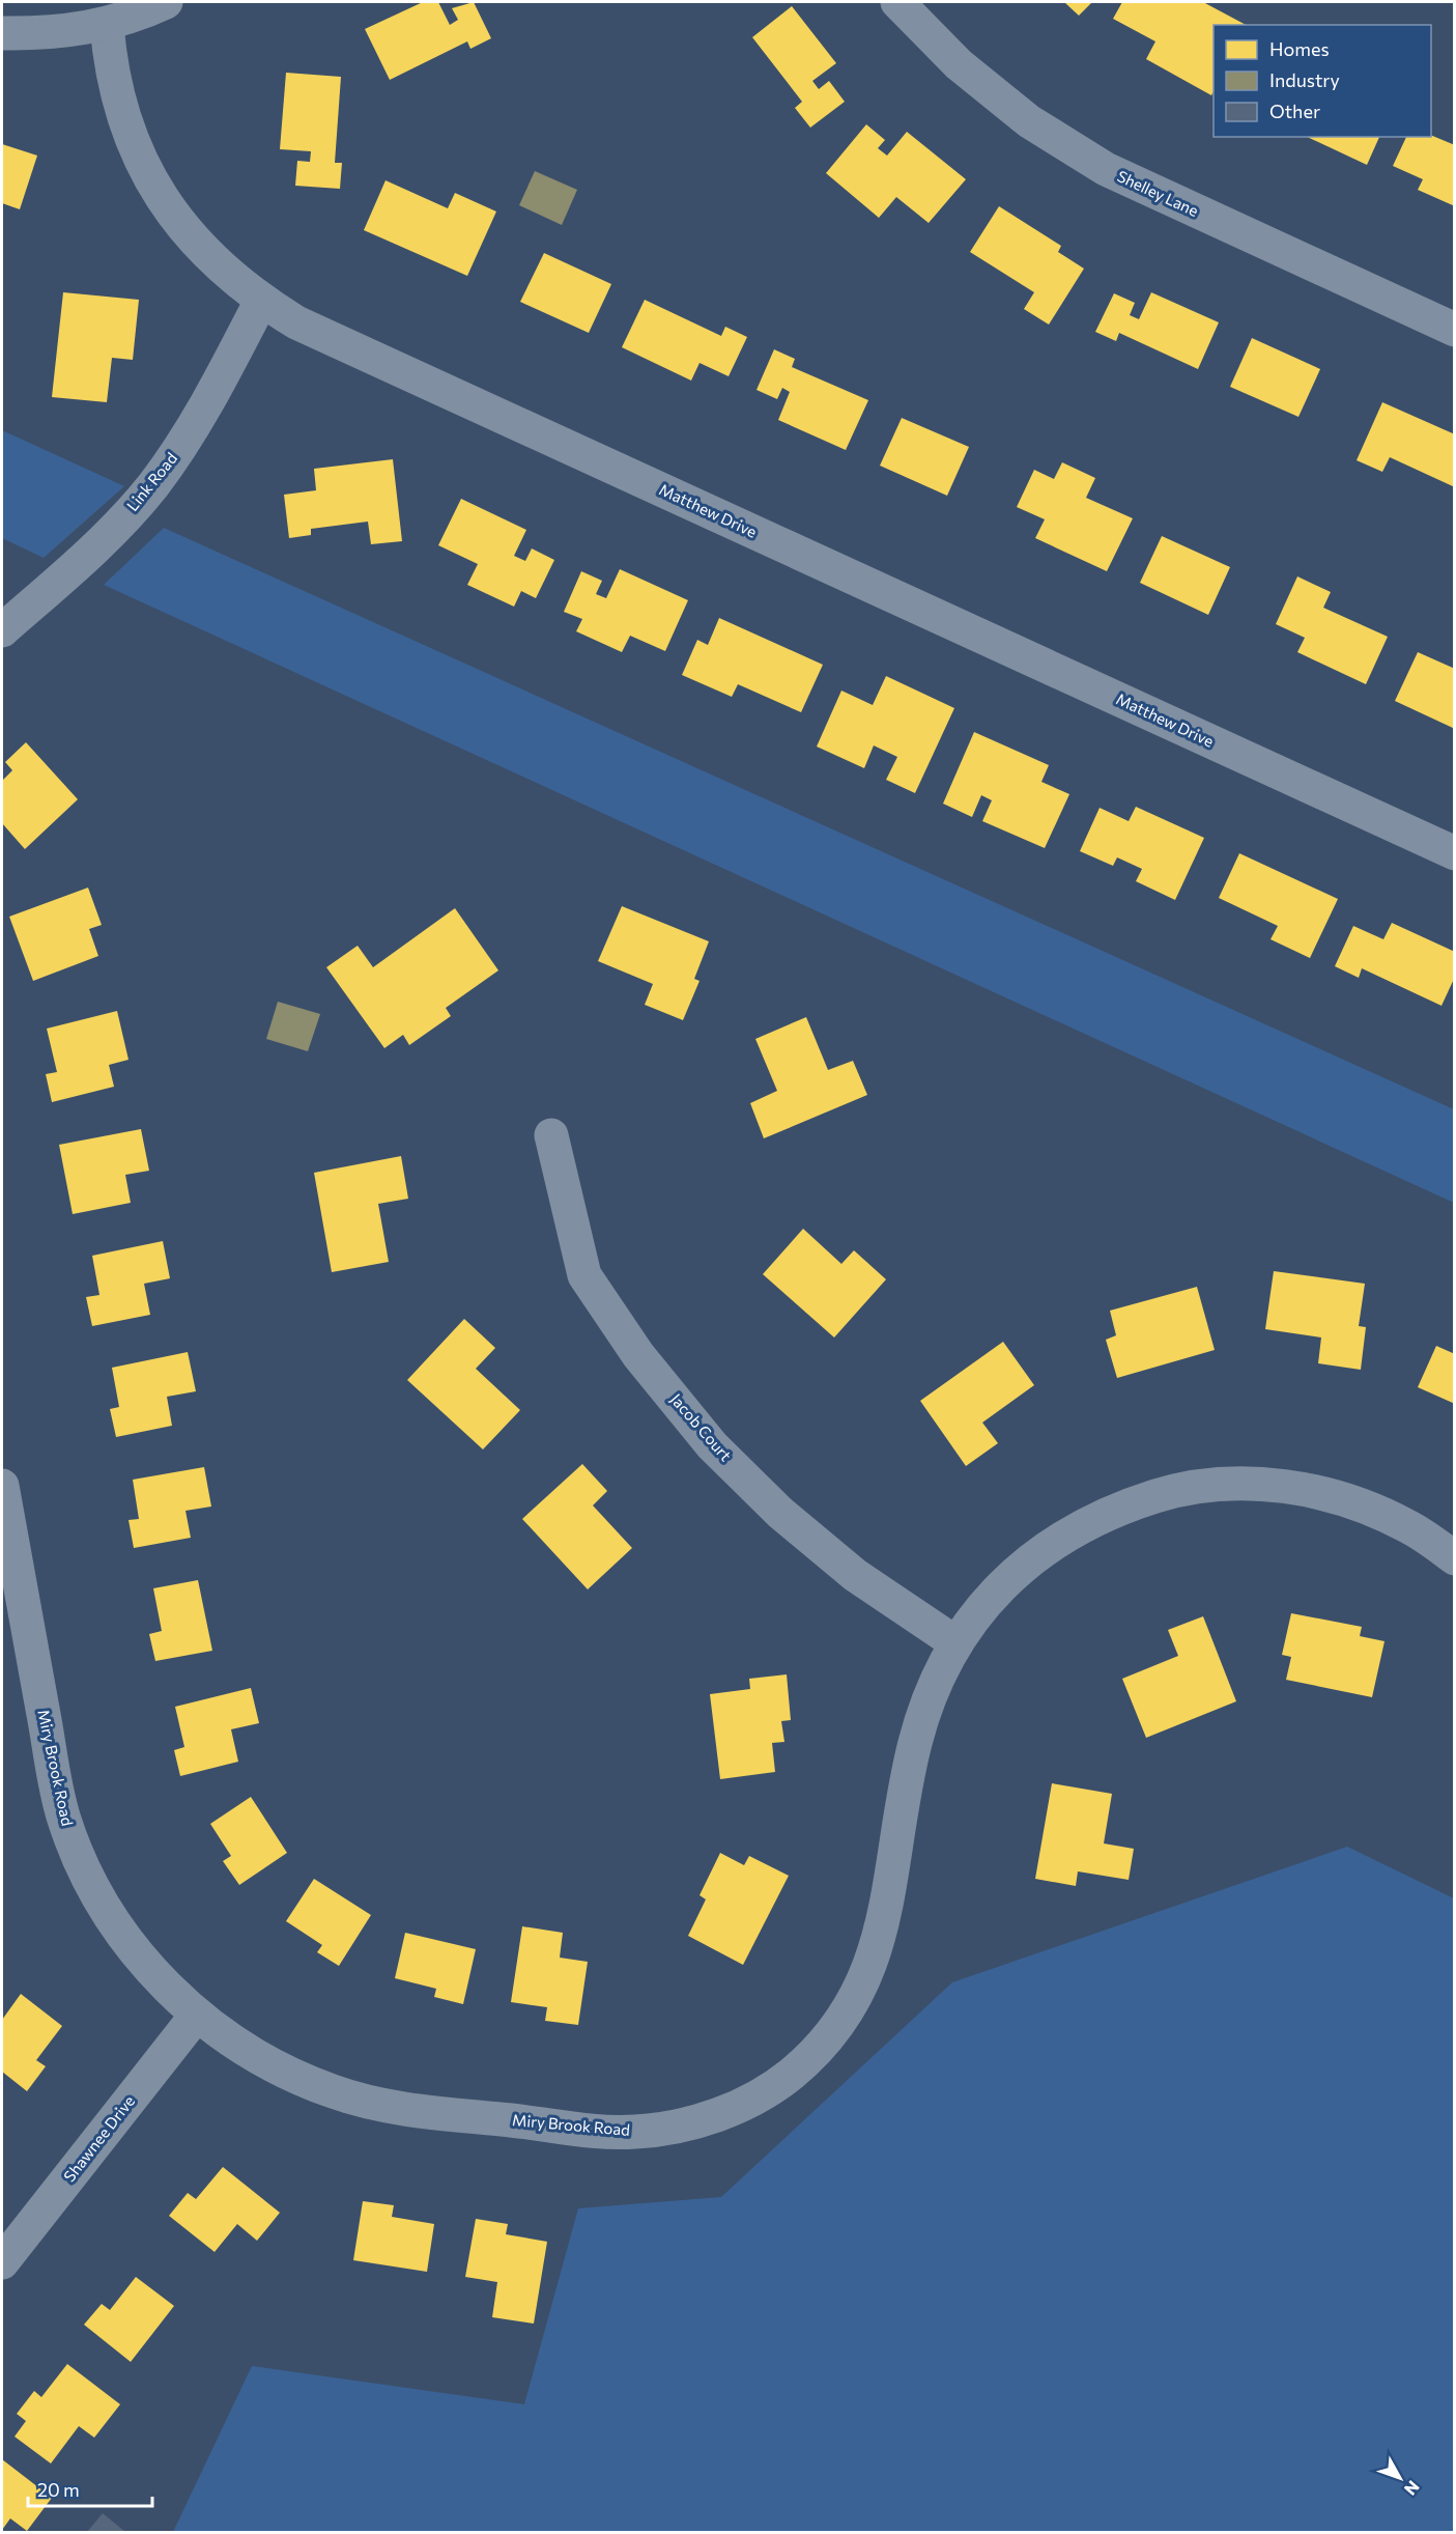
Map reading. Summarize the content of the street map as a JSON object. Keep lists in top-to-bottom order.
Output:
{
  "streets": {
    "street": [
      "Shelley Lane",
      "Link Road",
      "Matthew Drive",
      "Jacob Court",
      "Miry Brook Road",
      "Shawnee Drive"
    ]
  },
  "crossings": [
    ["Link Road", "Matthew Drive"],
    ["Jacob Court", "Miry Brook Road"],
    ["Miry Brook Road", "Shawnee Drive"]
  ],
  "legend": ["Homes", "Industry", "Other"],
  "scale_bar": "20 m",
  "north": "bottom right"
}
